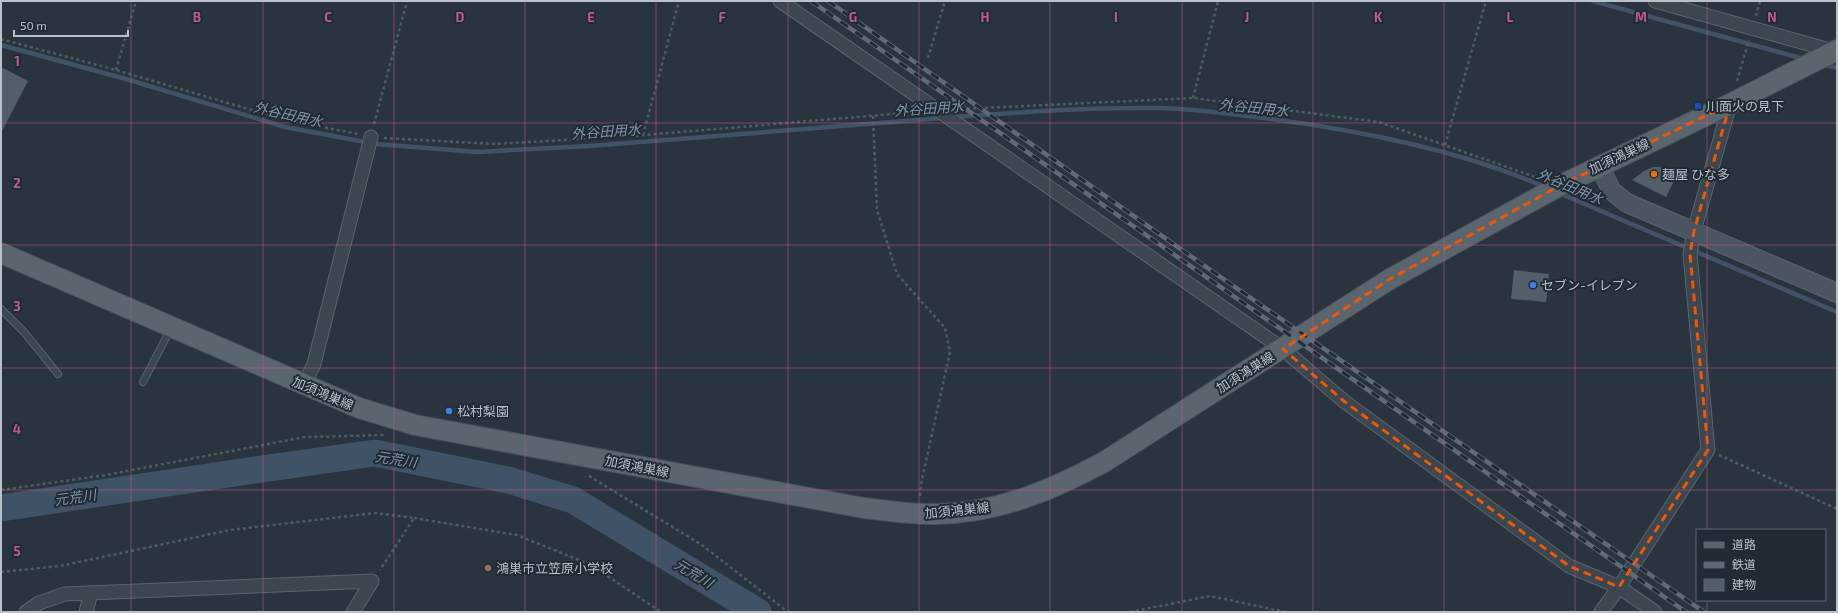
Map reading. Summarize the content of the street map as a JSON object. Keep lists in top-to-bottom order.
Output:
{
  "streets": {
    "main road": ["加須鴻巣線"]
  },
  "water": ["外谷田用水", "元荒川"],
  "places": {
    "transit": ["川面火の見下"],
    "other": [
      "麺屋 ひな多",
      "セブン-イレブン",
      "松村梨園",
      "鴻巣市立笠原小学校"
    ]
  },
  "legend": ["道路", "鉄道", "建物"],
  "scale_bar": "50 m",
  "grid": {
    "columns": [
      "B",
      "C",
      "D",
      "E",
      "F",
      "G",
      "H",
      "I",
      "J",
      "K",
      "L",
      "M",
      "N"
    ],
    "rows": [
      "1",
      "2",
      "3",
      "4",
      "5"
    ]
  }
}
